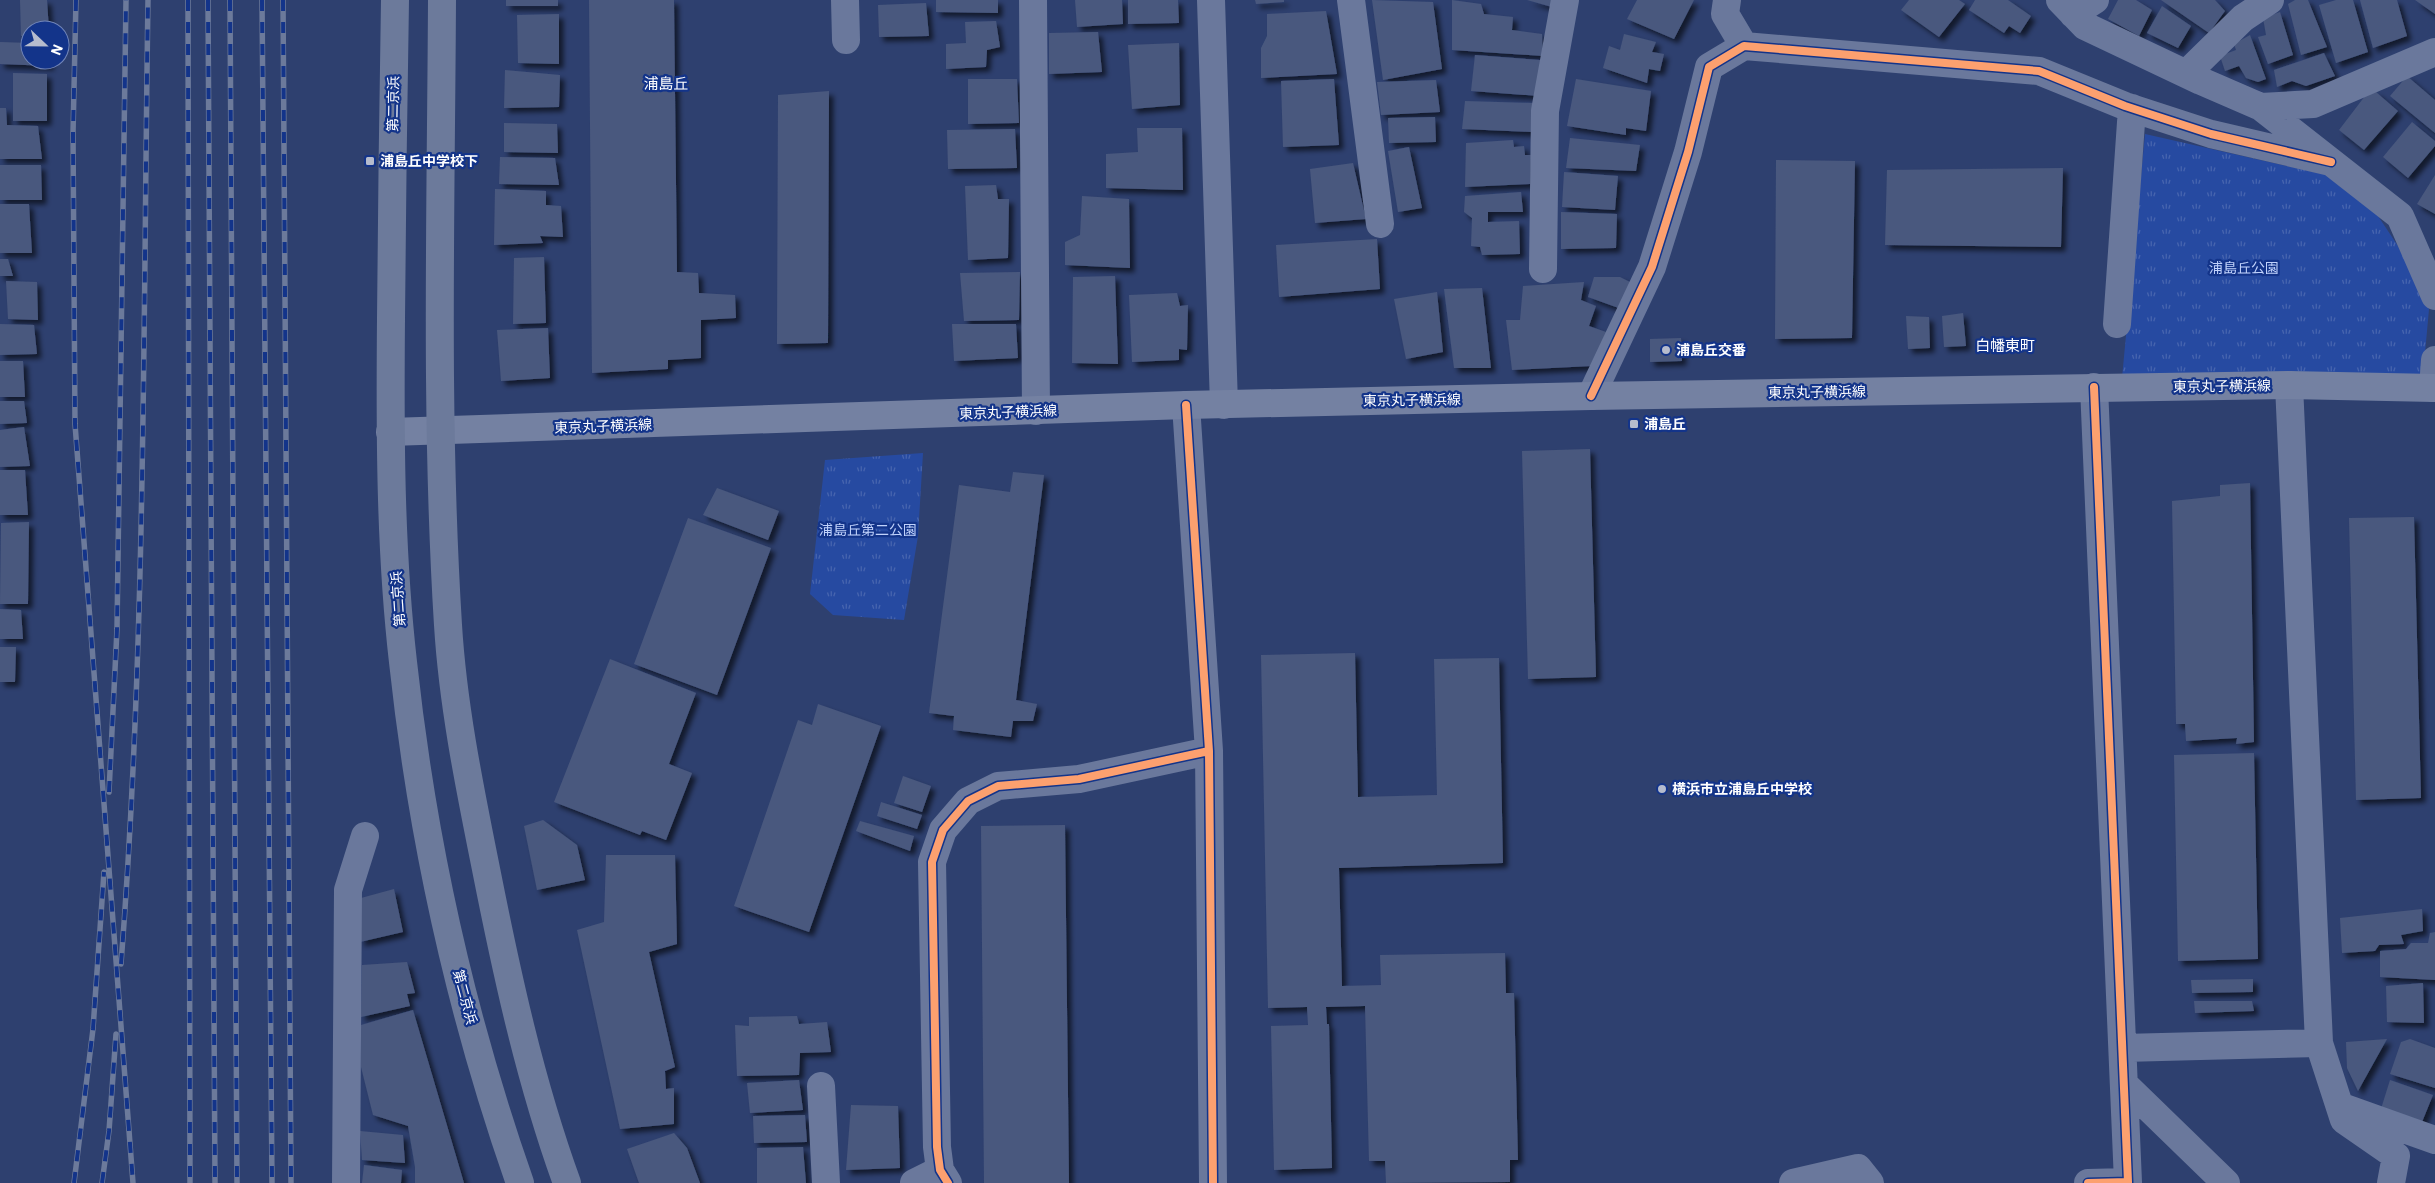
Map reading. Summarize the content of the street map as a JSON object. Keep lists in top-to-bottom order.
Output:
{
  "streets": {
    "highway": ["第二京浜"],
    "main road": ["東京丸子横浜線"]
  },
  "crossings": [
    ["第二京浜", "東京丸子横浜線"]
  ],
  "districts": ["浦島丘", "白幡東町"],
  "parks": ["浦島丘公園", "浦島丘第二公園"],
  "places": {
    "transit": ["浦島丘中学校下", "浦島丘"],
    "other": ["浦島丘交番", "横浜市立浦島丘中学校"]
  },
  "north": "right"
}
